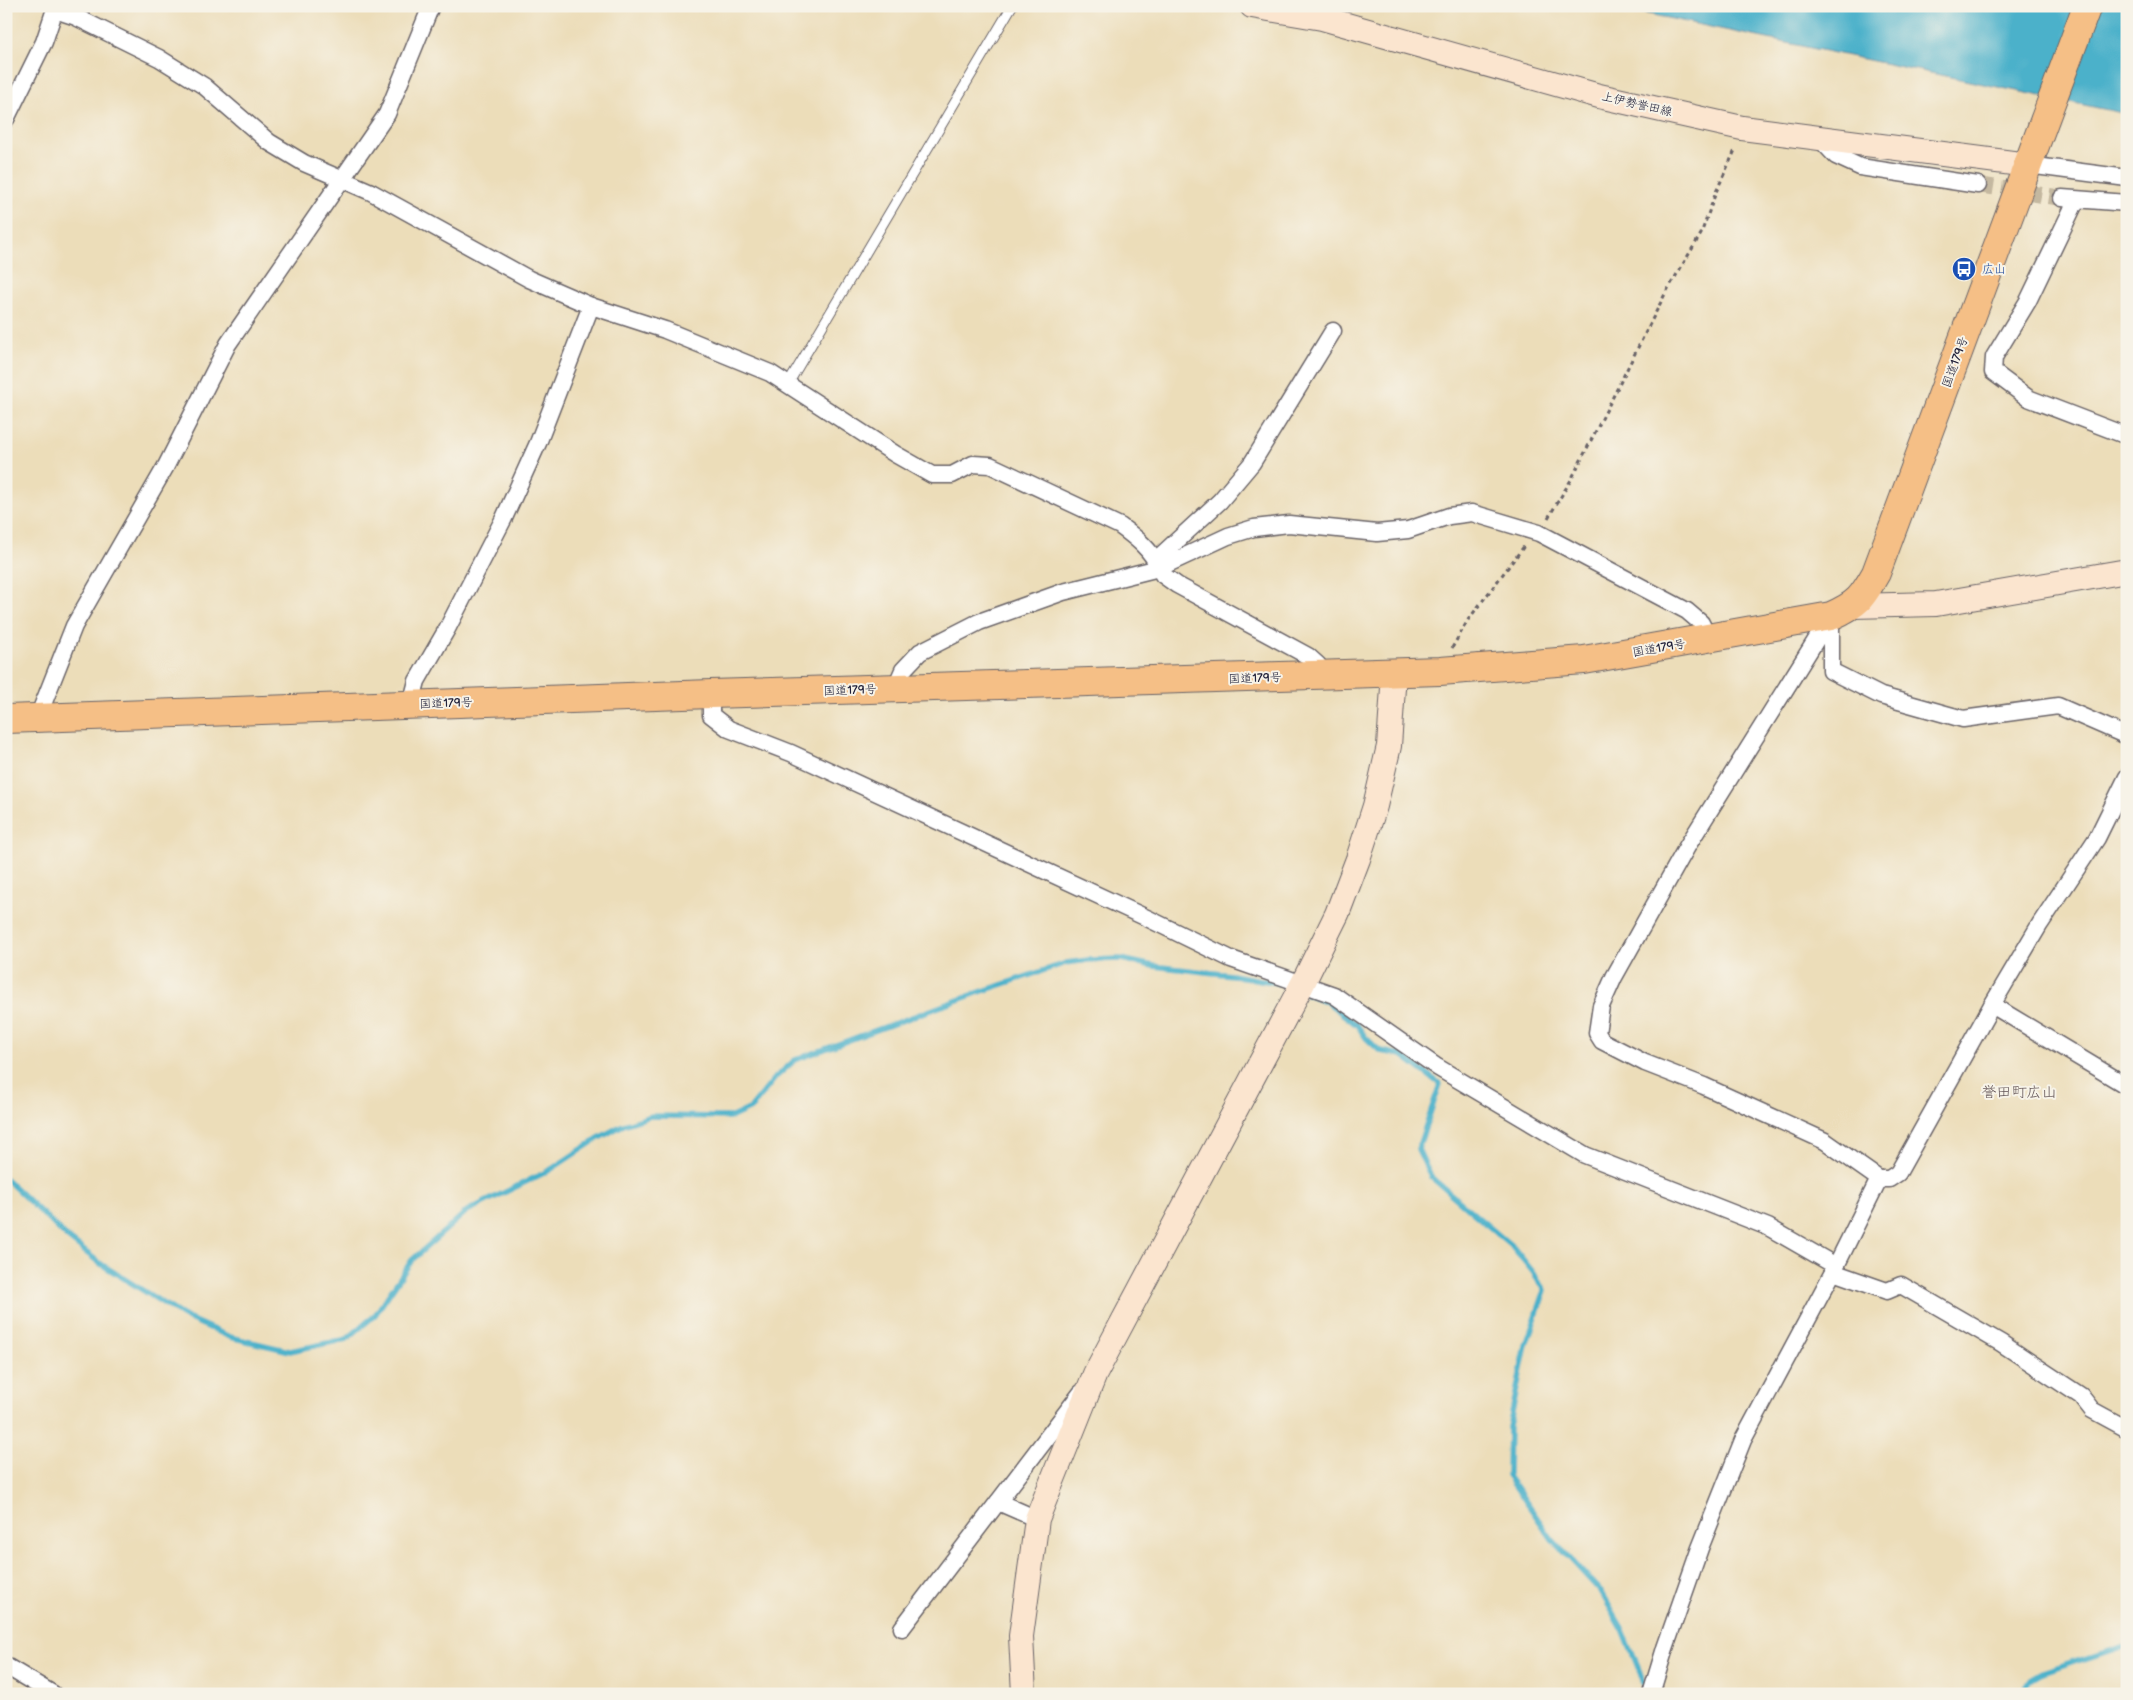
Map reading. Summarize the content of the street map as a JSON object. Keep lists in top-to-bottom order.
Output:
{
  "streets": {
    "highway": ["国道179号"],
    "street": ["上伊勢誉田線"]
  },
  "crossings": [
    ["上伊勢誉田線", "国道179号"]
  ],
  "districts": ["誉田町広山"],
  "places": {
    "bus stop": ["広山"]
  }
}
